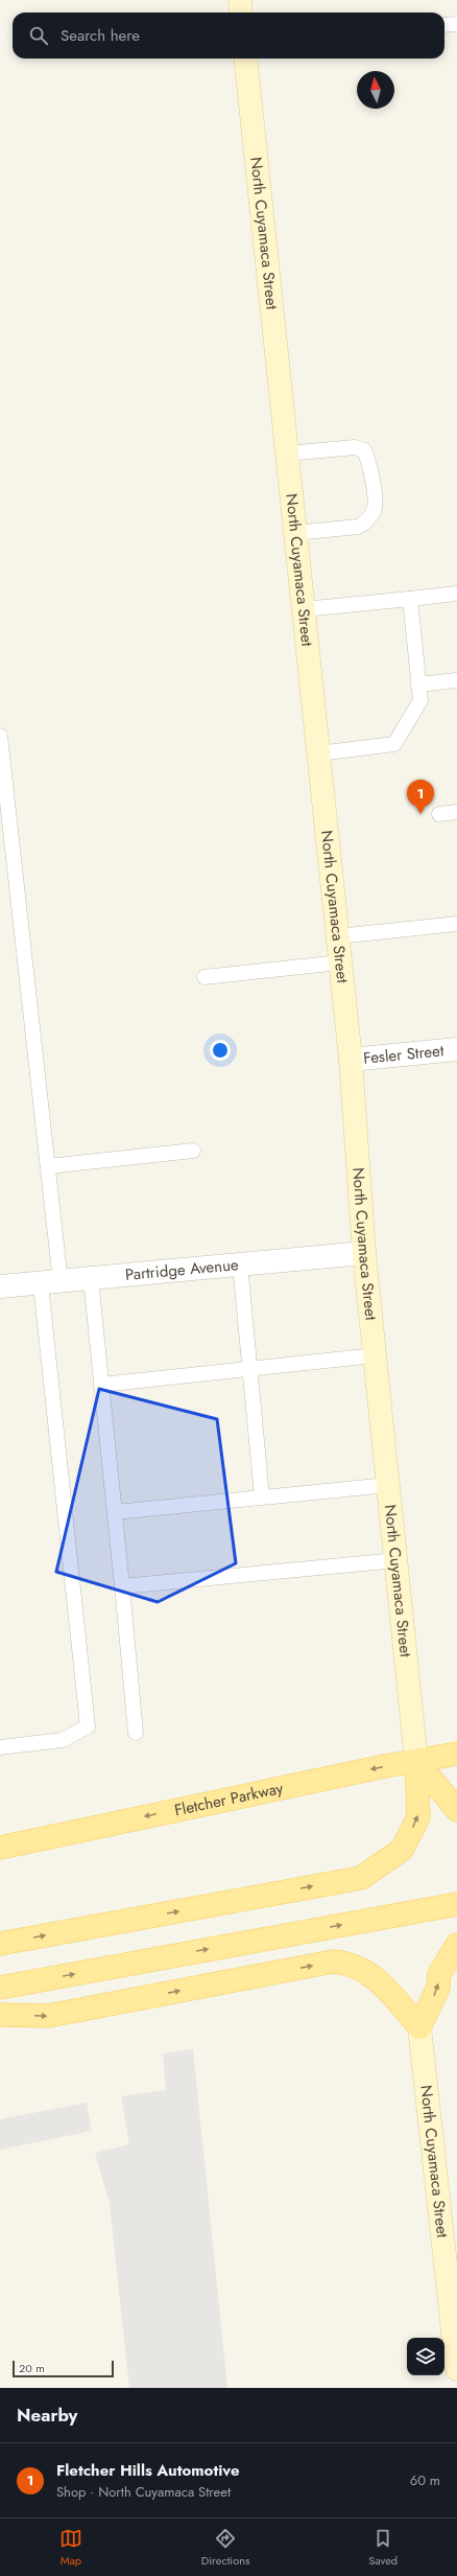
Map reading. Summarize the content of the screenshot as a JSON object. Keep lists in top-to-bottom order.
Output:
{
  "streets": {
    "main road": ["North Cuyamaca Street", "Fletcher Parkway"],
    "street": ["Fesler Street", "Partridge Avenue"]
  },
  "crossings": [
    ["North Cuyamaca Street", "Fesler Street"],
    ["North Cuyamaca Street", "Partridge Avenue"],
    ["North Cuyamaca Street", "Fletcher Parkway"]
  ],
  "scale_bar": "20 m",
  "north": "top",
  "page": {
    "search": "Search here",
    "pins": "1",
    "scale": "20 m",
    "heading": "Nearby",
    "list": [
      {
        "mark": "1",
        "name": "Fletcher Hills Automotive",
        "note": "Shop · North Cuyamaca Street",
        "value": "60 m"
      }
    ],
    "nav": ["Map", "Directions", "Saved"]
  }
}
